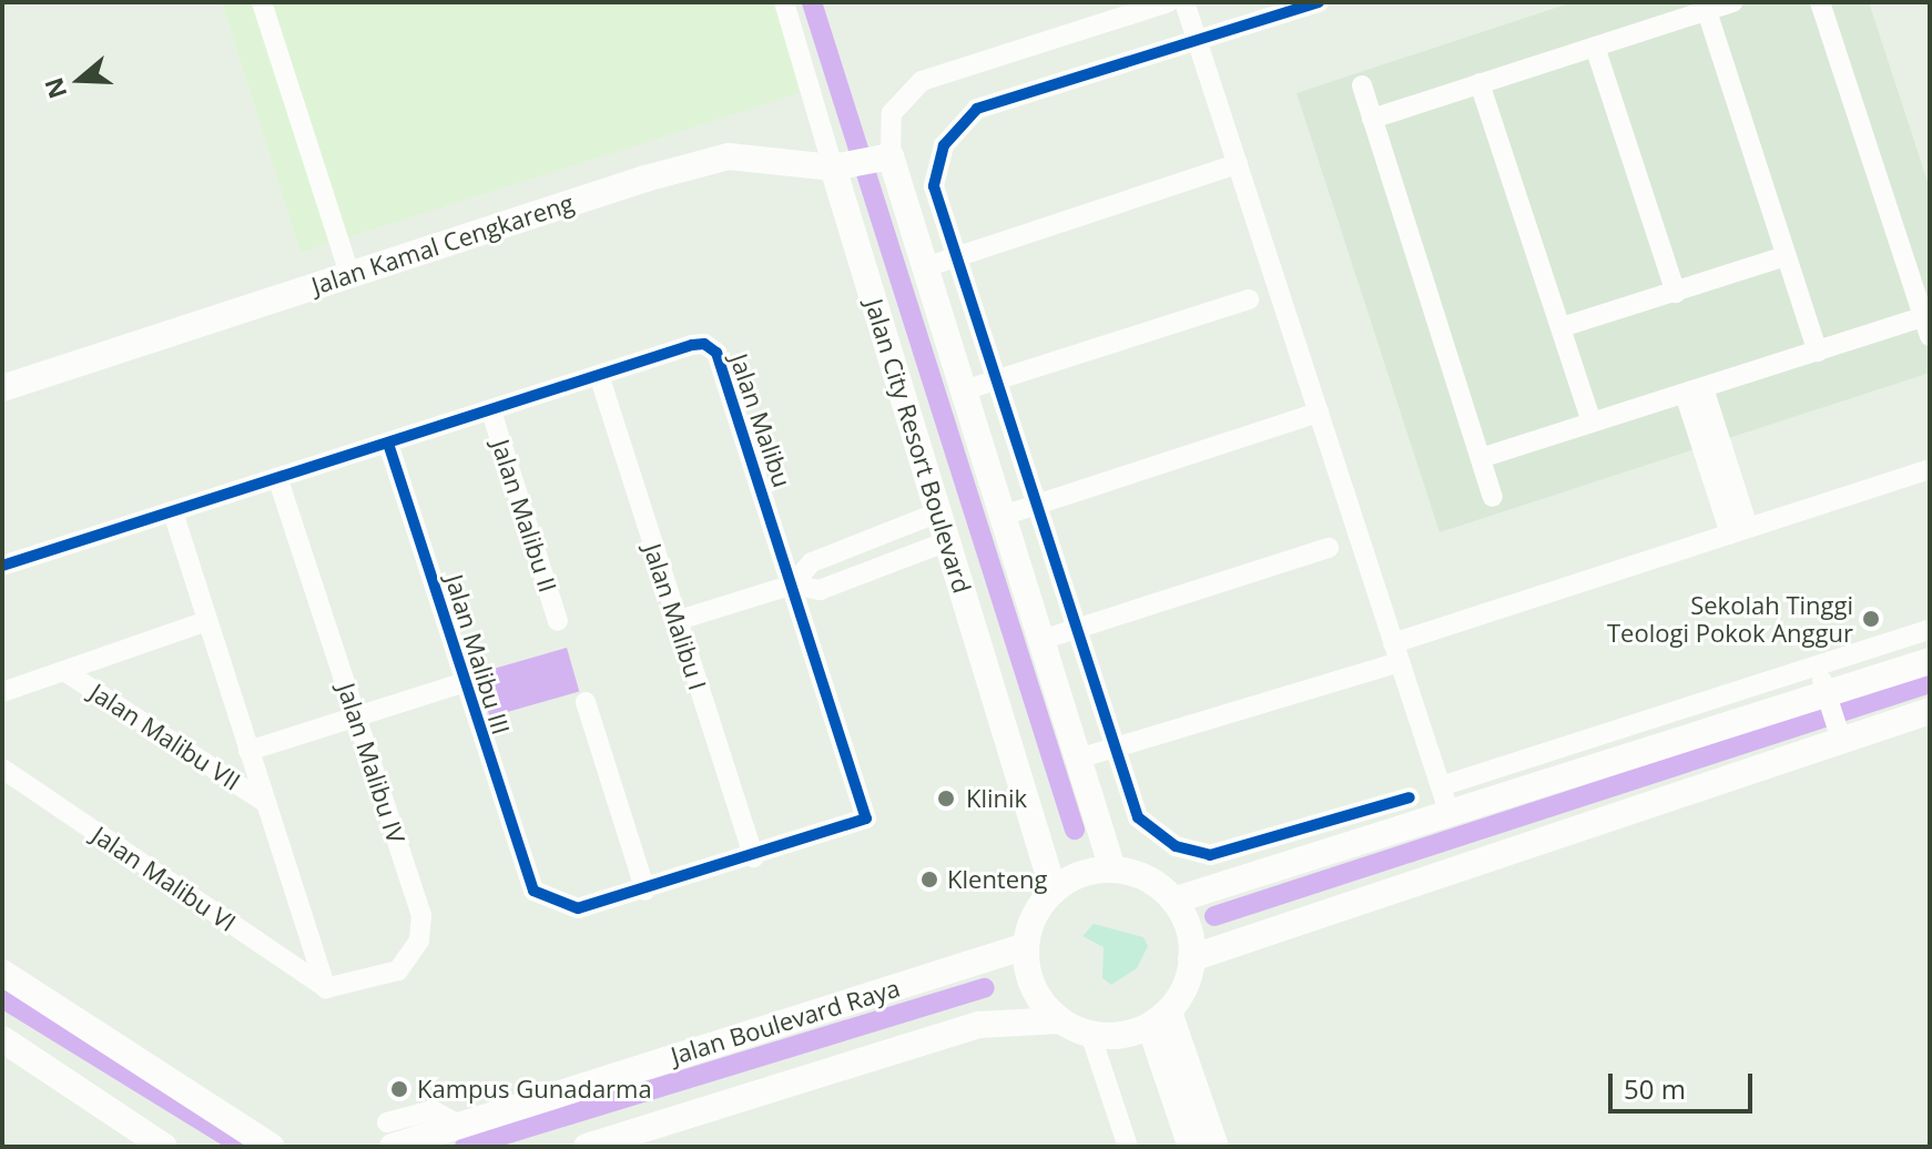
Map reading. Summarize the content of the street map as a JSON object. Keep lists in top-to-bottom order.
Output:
{
  "streets": {
    "street": [
      "Jalan Kamal Cengkareng",
      "Jalan Malibu",
      "Jalan City Resort Boulevard",
      "Jalan Malibu II",
      "Jalan Malibu I",
      "Jalan Malibu III",
      "Jalan Malibu VII",
      "Jalan Malibu IV",
      "Jalan Malibu VI",
      "Jalan Boulevard Raya"
    ]
  },
  "crossings": [
    ["Jalan Kamal Cengkareng", "Jalan City Resort Boulevard"],
    ["Jalan Malibu", "Jalan Malibu II"],
    ["Jalan Malibu", "Jalan Malibu I"],
    ["Jalan Malibu", "Jalan Malibu III"],
    ["Jalan Malibu", "Jalan Malibu IV"],
    ["Jalan City Resort Boulevard", "Jalan Boulevard Raya"],
    ["Jalan Malibu IV", "Jalan Malibu VI"]
  ],
  "places": [
    "Sekolah Tinggi Teologi Pokok Anggur",
    "Klinik",
    "Klenteng",
    "Kampus Gunadarma"
  ],
  "scale_bar": "50 m",
  "north": "left"
}
